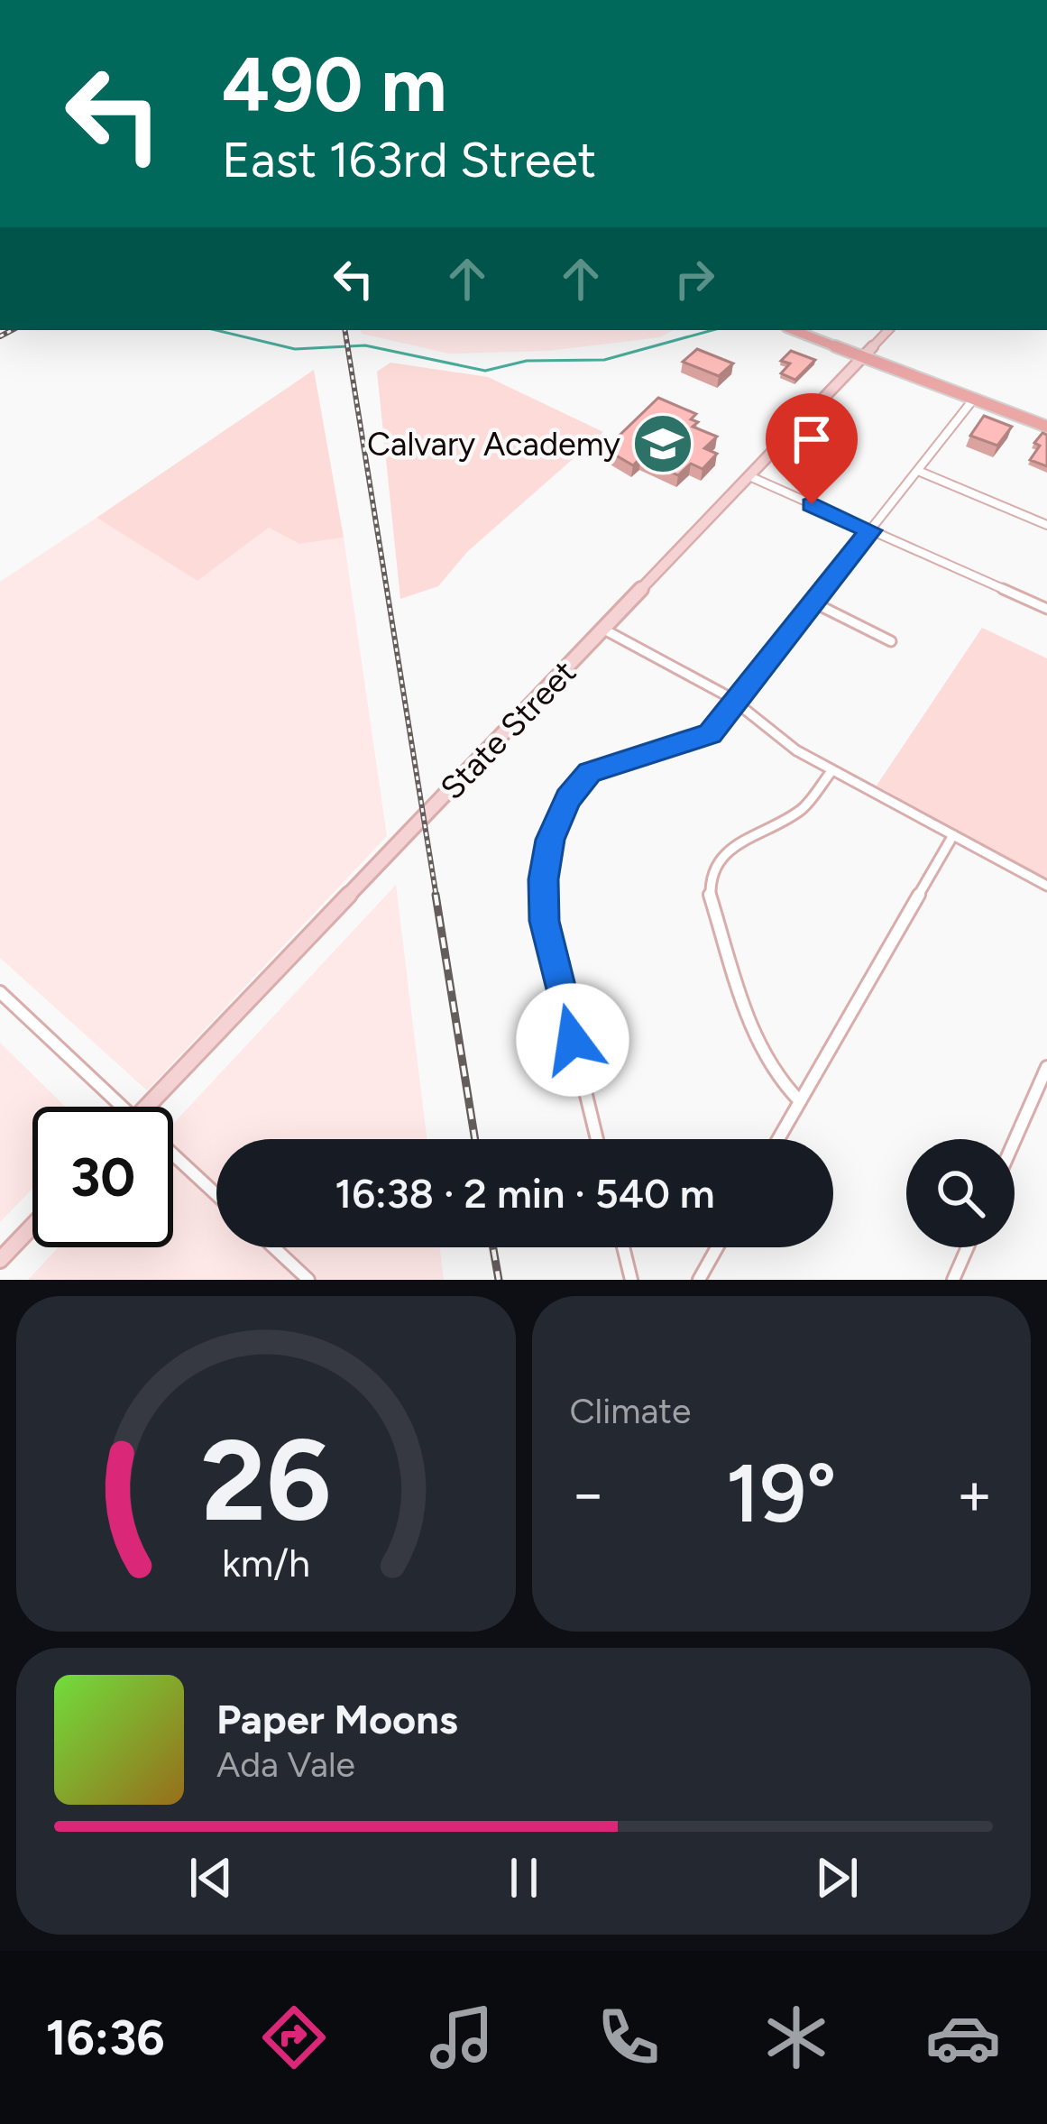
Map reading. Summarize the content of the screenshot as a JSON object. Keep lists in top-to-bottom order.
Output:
{
  "streets": {
    "street": ["State Street"]
  },
  "places": {
    "school or university": ["Calvary Academy"]
  },
  "page": {
    "turn": ["490 m", "East 163rd Street"],
    "limit": "30",
    "trip": "16:38 · 2 min · 540 m",
    "tile": "Climate",
    "heat": ["−", "19°", "+"],
    "song": ["Paper Moons", "Ada Vale"],
    "tabs": "16:36",
    "gauge": ["26", "km/h"]
  }
}
